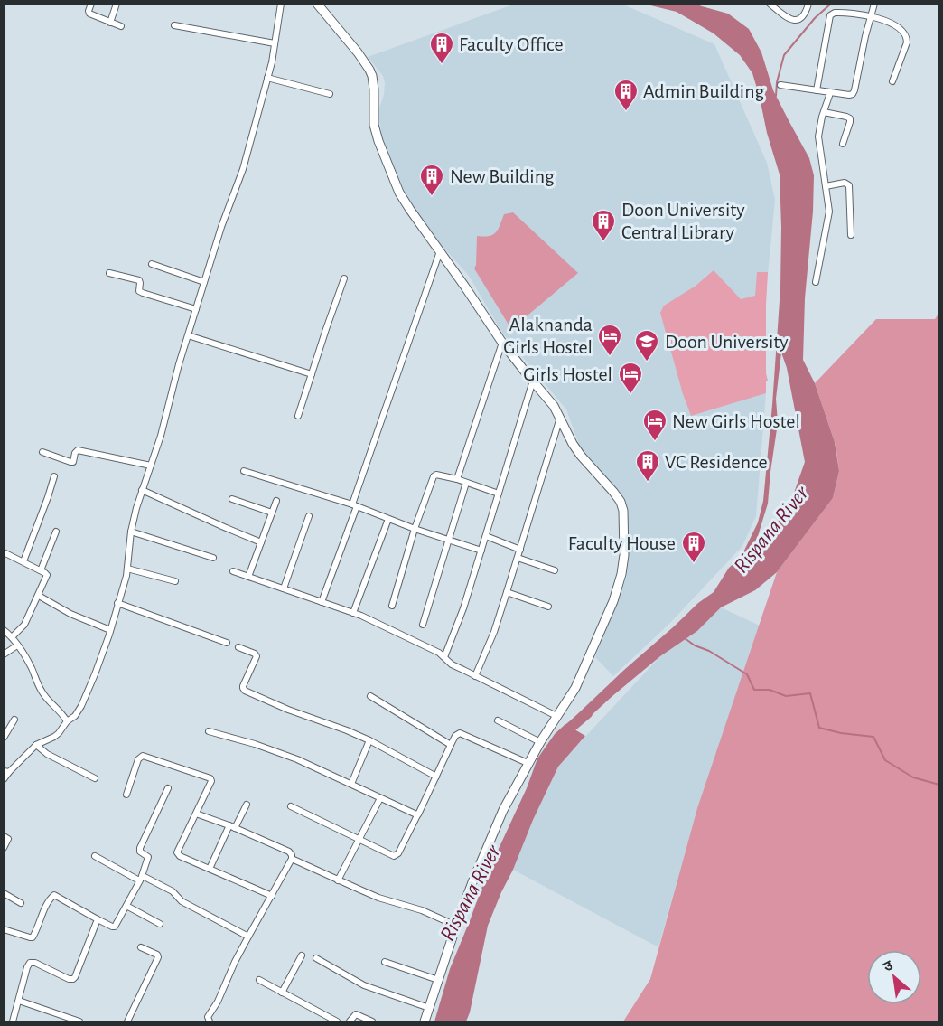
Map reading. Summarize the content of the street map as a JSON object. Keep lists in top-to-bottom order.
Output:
{
  "water": ["Rispana River"],
  "places": {
    "building": [
      "Faculty Office",
      "Admin Building",
      "New Building",
      "Doon University Central Library",
      "VC Residence",
      "Faculty House"
    ],
    "hotel": ["Alaknanda Girls Hostel", "Girls Hostel", "New Girls Hostel"],
    "school or university": ["Doon University"]
  },
  "north": "top left"
}
